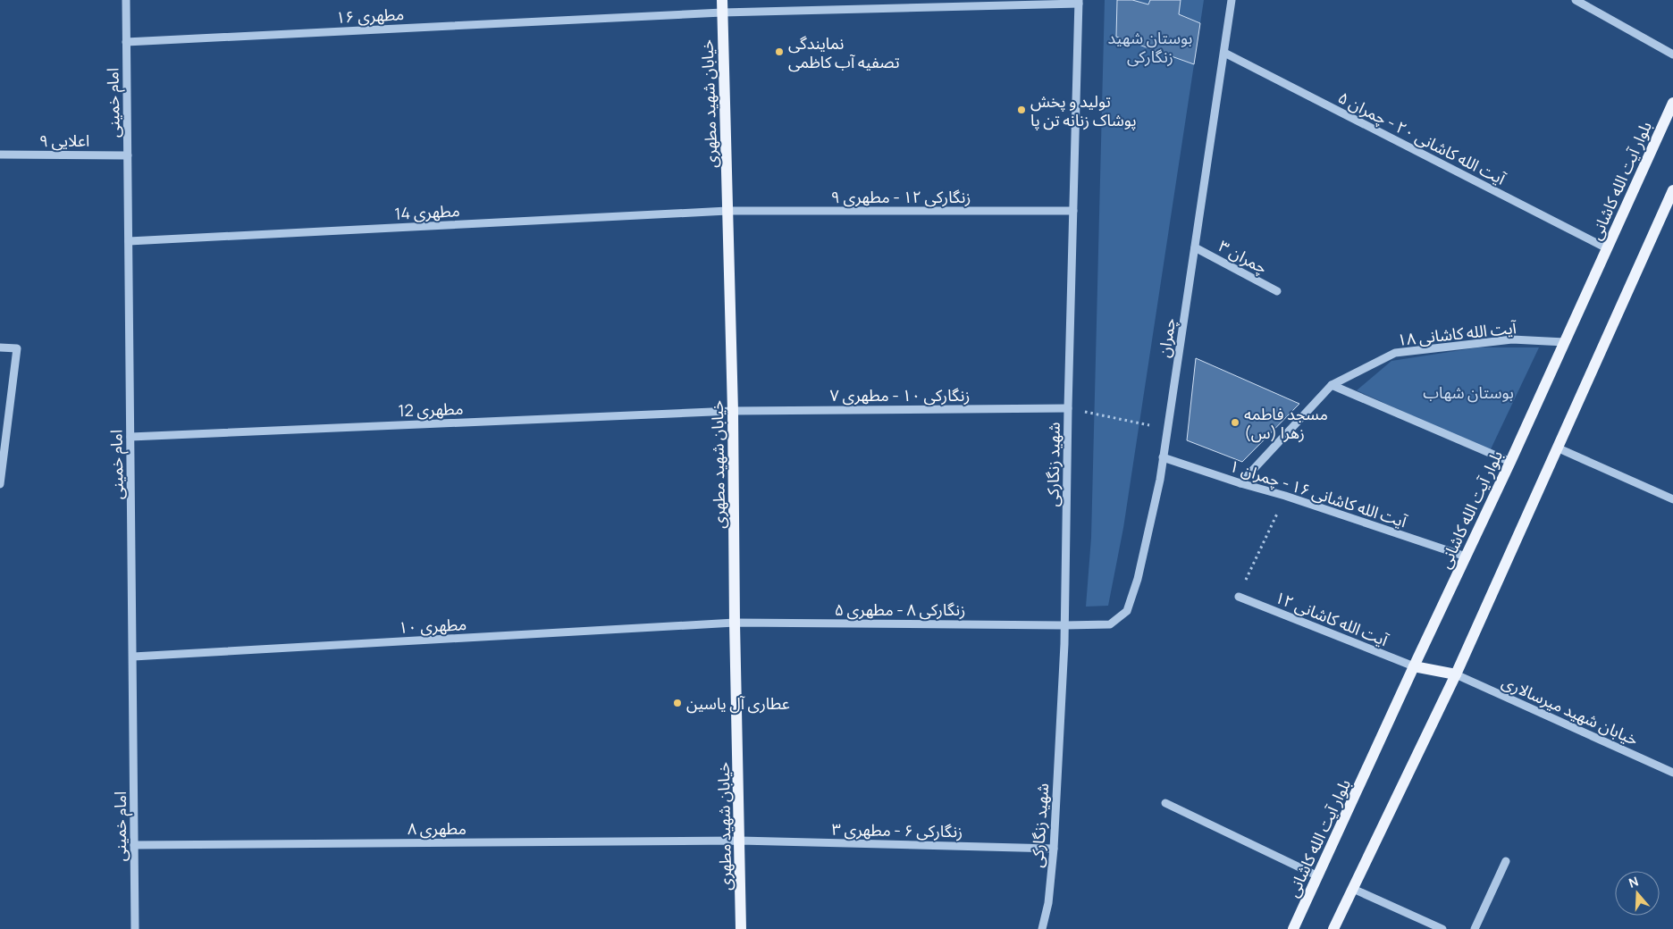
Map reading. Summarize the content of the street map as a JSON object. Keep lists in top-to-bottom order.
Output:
{
  "streets": {
    "main road": ["خیابان شهید مطهری", "بلوار آیت الله کاشانی"],
    "street": [
      "مطهری ۱۶",
      "امام خمینی",
      "آیت الله کاشانی ۲۰ - چمران ۵",
      "اعلایی ۹",
      "زنگارکی ۱۲ - مطهری ۹",
      "مطهری 14",
      "چمران ۳",
      "آیت الله کاشانی ۱۸",
      "چمران",
      "زنگارکی ۱۰ - مطهری ۷",
      "مطهری 12",
      "شهید زنگارکی",
      "آیت الله کاشانی ۱۶ - چمران ۱",
      "زنگارکی ۸ - مطهری ۵",
      "آیت الله کاشانی ۱۲",
      "مطهری ۱۰",
      "خیابان شهید میرسالاری",
      "مطهری ۸",
      "زنگارکی ۶ - مطهری ۳"
    ]
  },
  "crossings": [
    ["مطهری ۱۶", "امام خمینی"],
    ["مطهری ۱۶", "خیابان شهید مطهری"],
    ["مطهری ۱۶", "شهید زنگارکی"],
    ["امام خمینی", "اعلایی ۹"],
    ["امام خمینی", "مطهری 14"],
    ["امام خمینی", "مطهری 12"],
    ["امام خمینی", "مطهری ۱۰"],
    ["امام خمینی", "مطهری ۸"],
    ["خیابان شهید مطهری", "زنگارکی ۱۲ - مطهری ۹"],
    ["خیابان شهید مطهری", "مطهری 14"],
    ["خیابان شهید مطهری", "زنگارکی ۱۰ - مطهری ۷"],
    ["خیابان شهید مطهری", "مطهری 12"],
    ["خیابان شهید مطهری", "زنگارکی ۸ - مطهری ۵"],
    ["خیابان شهید مطهری", "مطهری ۱۰"],
    ["خیابان شهید مطهری", "مطهری ۸"],
    ["خیابان شهید مطهری", "زنگارکی ۶ - مطهری ۳"],
    ["آیت الله کاشانی ۲۰ - چمران ۵", "بلوار آیت الله کاشانی"],
    ["آیت الله کاشانی ۲۰ - چمران ۵", "چمران"],
    ["بلوار آیت الله کاشانی", "آیت الله کاشانی ۱۸"],
    ["بلوار آیت الله کاشانی", "آیت الله کاشانی ۱۶ - چمران ۱"],
    ["بلوار آیت الله کاشانی", "آیت الله کاشانی ۱۲"],
    ["زنگارکی ۱۲ - مطهری ۹", "مطهری 14"],
    ["زنگارکی ۱۲ - مطهری ۹", "شهید زنگارکی"],
    ["چمران ۳", "چمران"],
    ["آیت الله کاشانی ۱۸", "آیت الله کاشانی ۱۶ - چمران ۱"],
    ["چمران", "شهید زنگارکی"],
    ["چمران", "آیت الله کاشانی ۱۶ - چمران ۱"],
    ["چمران", "زنگارکی ۸ - مطهری ۵"],
    ["زنگارکی ۱۰ - مطهری ۷", "مطهری 12"],
    ["زنگارکی ۱۰ - مطهری ۷", "شهید زنگارکی"],
    ["شهید زنگارکی", "زنگارکی ۸ - مطهری ۵"],
    ["شهید زنگارکی", "زنگارکی ۶ - مطهری ۳"],
    ["زنگارکی ۸ - مطهری ۵", "مطهری ۱۰"],
    ["مطهری ۸", "زنگارکی ۶ - مطهری ۳"]
  ],
  "parks": ["بوستان شهید زنگارکی", "بوستان شهاب"],
  "places": [
    "نمایندگی تصفیه آب کاظمی",
    "تولید و پخش پوشاک زنانه تن پا",
    "مسجد فاطمه زهرا (س)",
    "عطاری آل یاسین"
  ],
  "north": "top"
}
